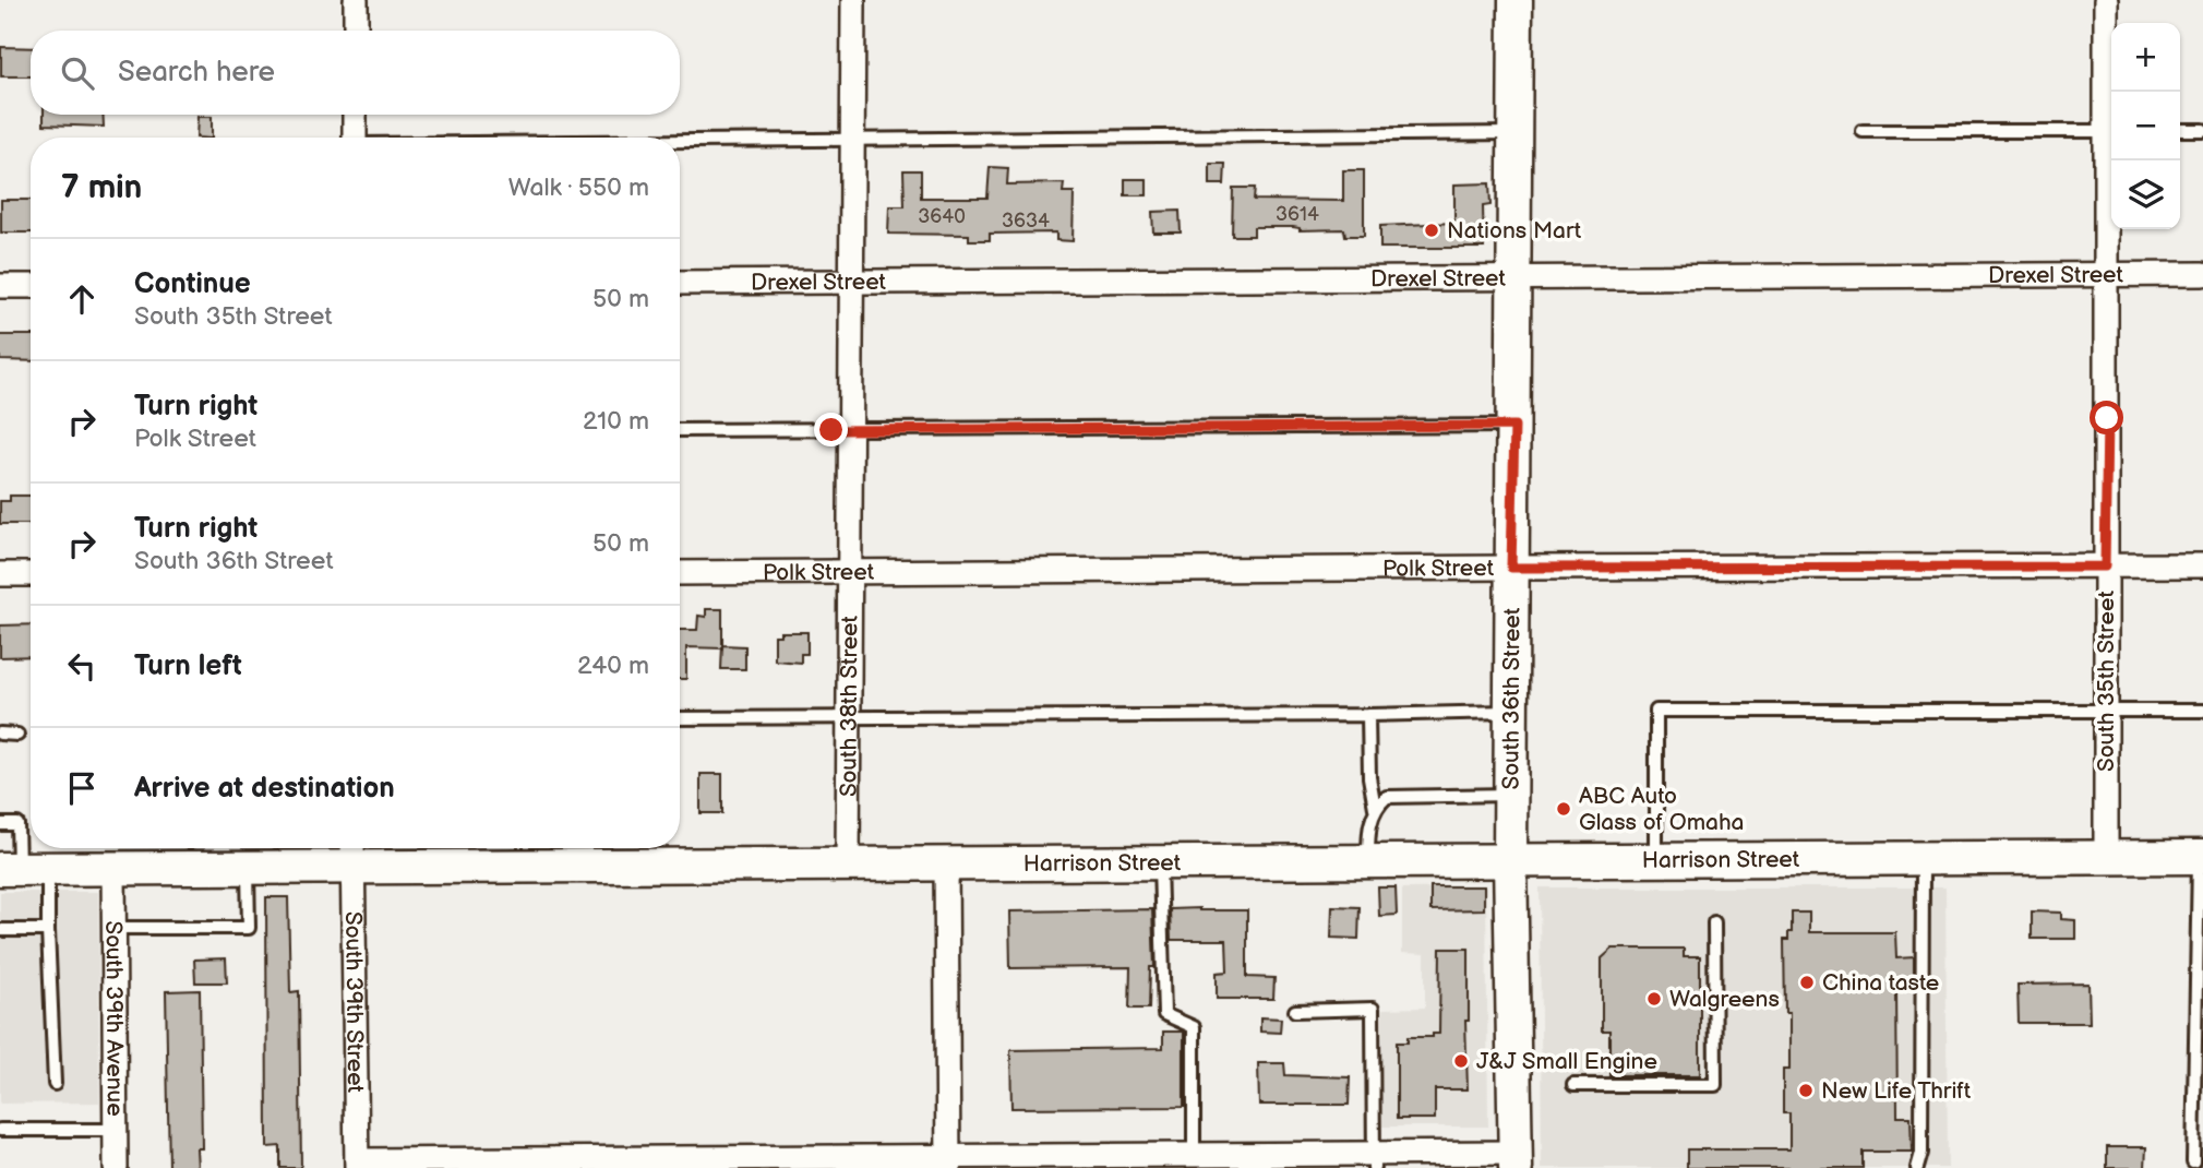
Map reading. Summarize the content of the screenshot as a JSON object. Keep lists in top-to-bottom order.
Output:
{
  "streets": {
    "main road": ["South 36th Street", "Harrison Street"],
    "street": [
      "Drexel Street",
      "Polk Street",
      "South 35th Street",
      "South 38th Street",
      "South 39th Street",
      "South 39th Avenue"
    ]
  },
  "crossings": [
    ["Drexel Street", "South 35th Street"],
    ["Drexel Street", "South 36th Street"],
    ["Drexel Street", "South 38th Street"],
    ["Polk Street", "South 35th Street"],
    ["Polk Street", "South 36th Street"],
    ["Polk Street", "South 38th Street"],
    ["South 35th Street", "Harrison Street"],
    ["South 36th Street", "Harrison Street"],
    ["South 38th Street", "Harrison Street"],
    ["Harrison Street", "South 39th Street"],
    ["Harrison Street", "South 39th Avenue"]
  ],
  "places": [
    "Nations Mart",
    "ABC Auto Glass of Omaha",
    "China taste",
    "Walgreens",
    "J&J Small Engine",
    "New Life Thrift"
  ],
  "house_numbers": ["3614", "3640", "3634"],
  "page": {
    "map_buttons": ["+", "−"],
    "search": "Search here",
    "heading": ["7 min", "Walk · 550 m"],
    "list": [
      ["Continue", "South 35th Street", "50 m"],
      ["Turn right", "Polk Street", "210 m"],
      ["Turn right", "South 36th Street", "50 m"],
      ["Turn left", "240 m"],
      "Arrive at destination"
    ]
  }
}
